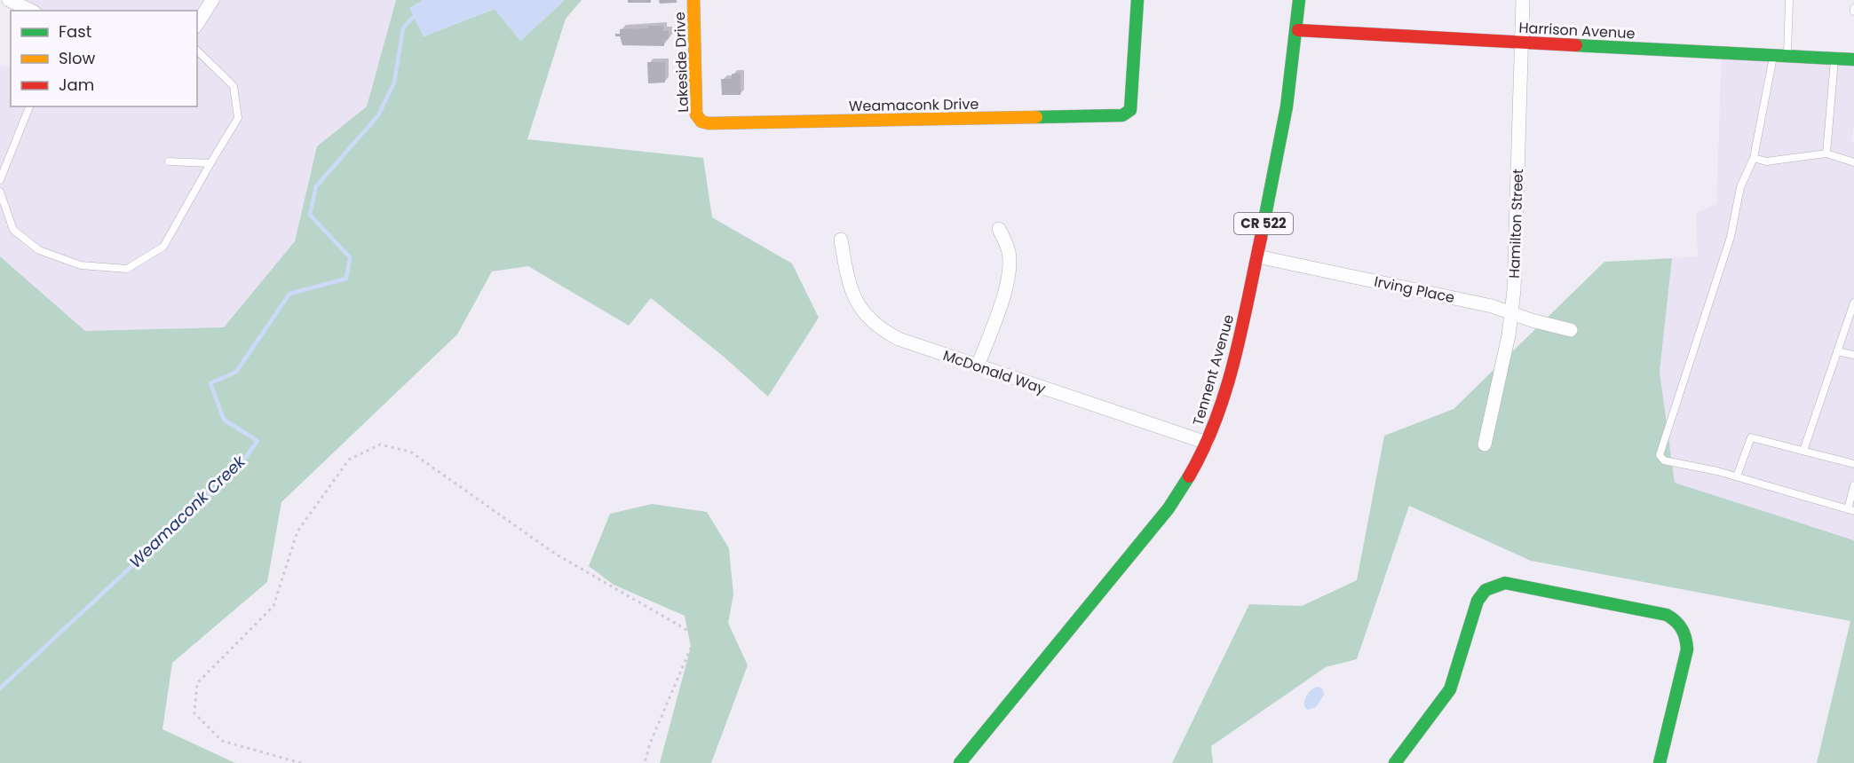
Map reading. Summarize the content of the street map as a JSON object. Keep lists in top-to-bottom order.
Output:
{
  "streets": {
    "street": [
      "Harrison Avenue",
      "Lakeside Drive",
      "Weamaconk Drive",
      "CR 522",
      "Hamilton Street",
      "Irving Place",
      "Tennent Avenue",
      "McDonald Way"
    ]
  },
  "crossings": [
    ["Harrison Avenue", "Hamilton Street"],
    ["Harrison Avenue", "Tennent Avenue"],
    ["Lakeside Drive", "Weamaconk Drive"],
    ["Hamilton Street", "Irving Place"],
    ["Irving Place", "Tennent Avenue"],
    ["Tennent Avenue", "McDonald Way"]
  ],
  "water": ["Weamaconk Creek"],
  "legend": ["Fast", "Slow", "Jam"]
}
